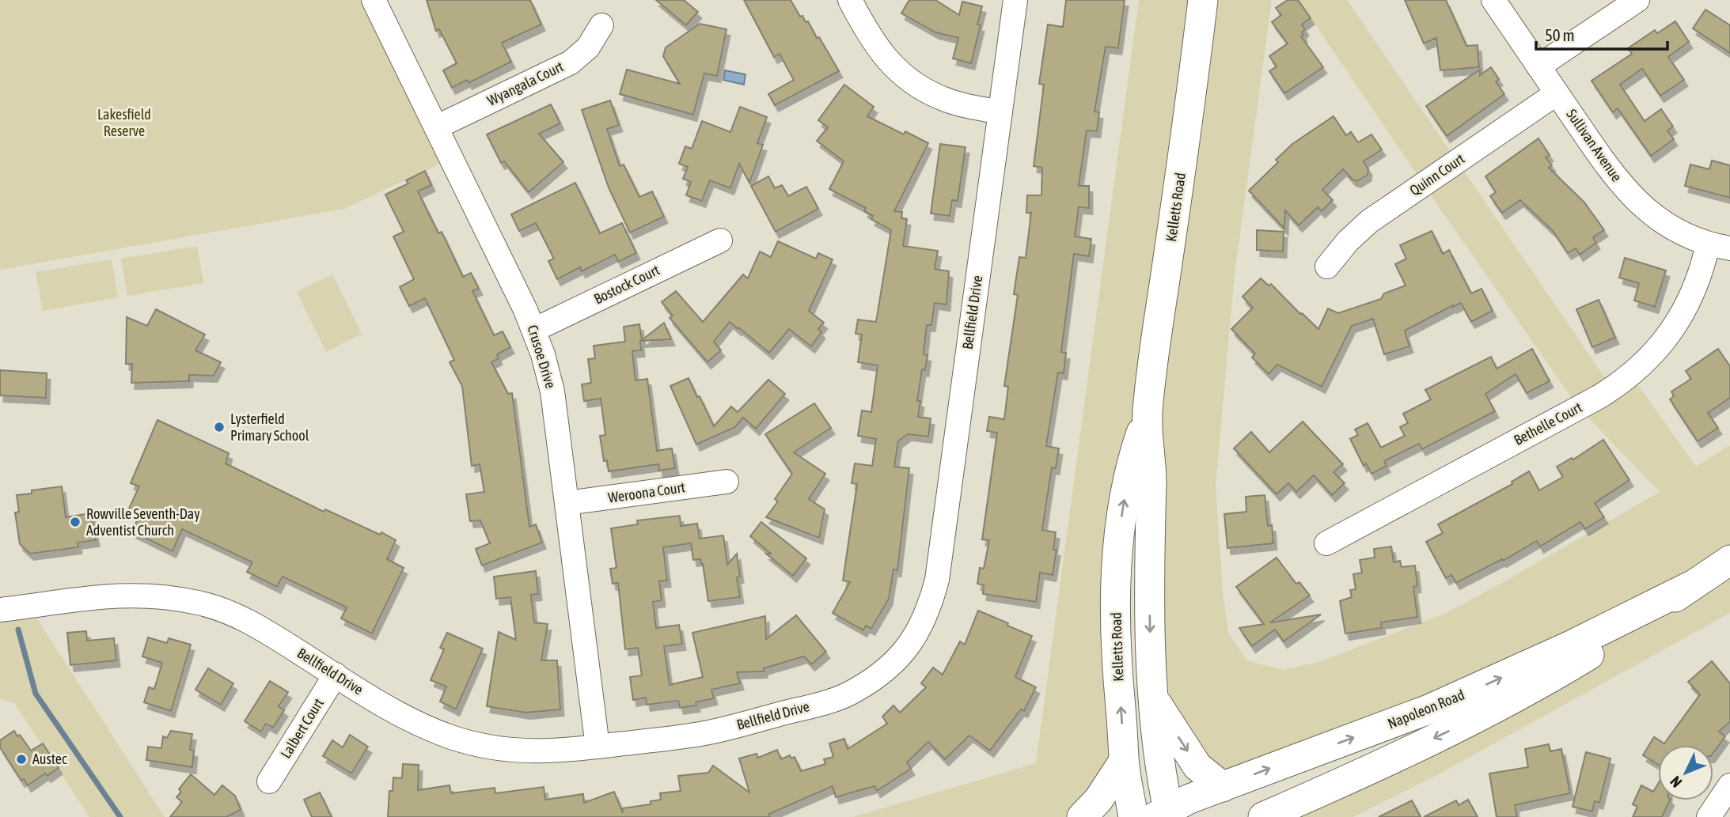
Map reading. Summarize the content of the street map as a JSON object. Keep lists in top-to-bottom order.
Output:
{
  "streets": {
    "main road": ["Kelletts Road", "Napoleon Road"],
    "street": [
      "Wyangala Court",
      "Sullivan Avenue",
      "Quinn Court",
      "Bostock Court",
      "Bellfield Drive",
      "Crusoe Drive",
      "Bethelle Court",
      "Weroona Court",
      "Lalbert Court"
    ]
  },
  "crossings": [
    ["Wyangala Court", "Crusoe Drive"],
    ["Sullivan Avenue", "Quinn Court"],
    ["Sullivan Avenue", "Bethelle Court"],
    ["Kelletts Road", "Napoleon Road"],
    ["Bostock Court", "Crusoe Drive"],
    ["Bellfield Drive", "Crusoe Drive"],
    ["Bellfield Drive", "Lalbert Court"],
    ["Crusoe Drive", "Weroona Court"]
  ],
  "parks": ["Lakesfield Reserve"],
  "places": ["Lysterfield Primary School", "Rowville Seventh-Day Adventist Church", "Austec"],
  "scale_bar": "50 m",
  "north": "bottom left"
}
